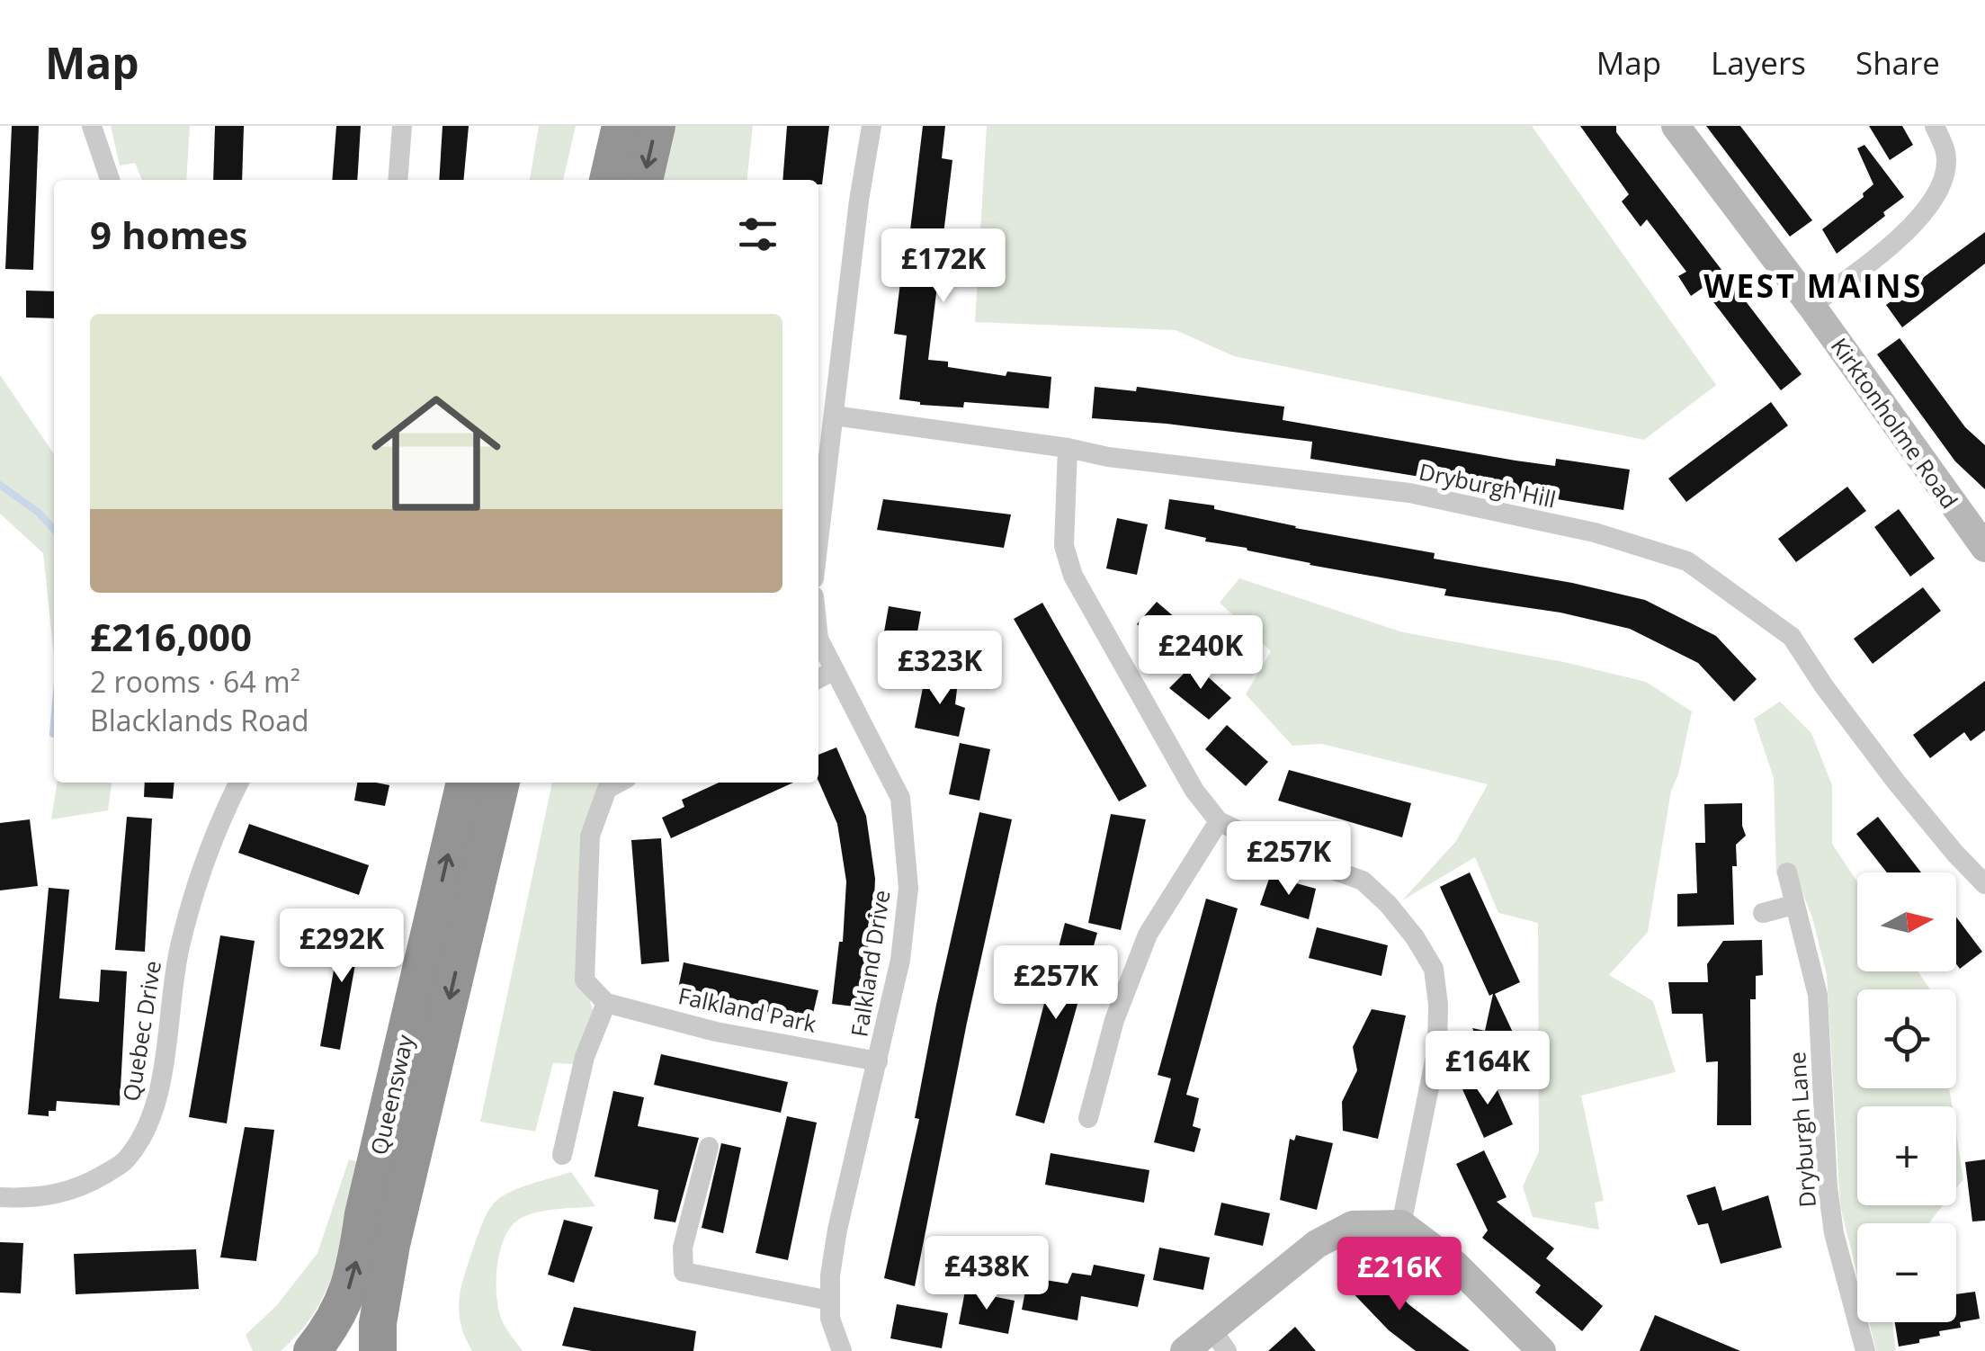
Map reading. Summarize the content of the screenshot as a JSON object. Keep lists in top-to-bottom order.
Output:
{
  "streets": {
    "highway": ["Queensway"],
    "street": [
      "Kirktonholme Road",
      "Dryburgh Hill",
      "Falkland Drive",
      "Falkland Park",
      "Quebec Drive",
      "Dryburgh Lane"
    ]
  },
  "crossings": [
    ["Falkland Drive", "Falkland Park"]
  ],
  "districts": ["WEST MAINS"],
  "north": "right",
  "page": {
    "header": "Map",
    "nav": ["Map", "Layers", "Share"],
    "heading": "9 homes",
    "price": [
      "£172K",
      "£240K",
      "£323K",
      "£257K",
      "£292K",
      "£257K",
      "£164K",
      "£438K",
      "£216K"
    ],
    "list": [
      {
        "name": "£216,000",
        "note": "2 rooms · 64 m² · Blacklands Road"
      }
    ],
    "map_buttons": ["+", "−"]
  }
}
